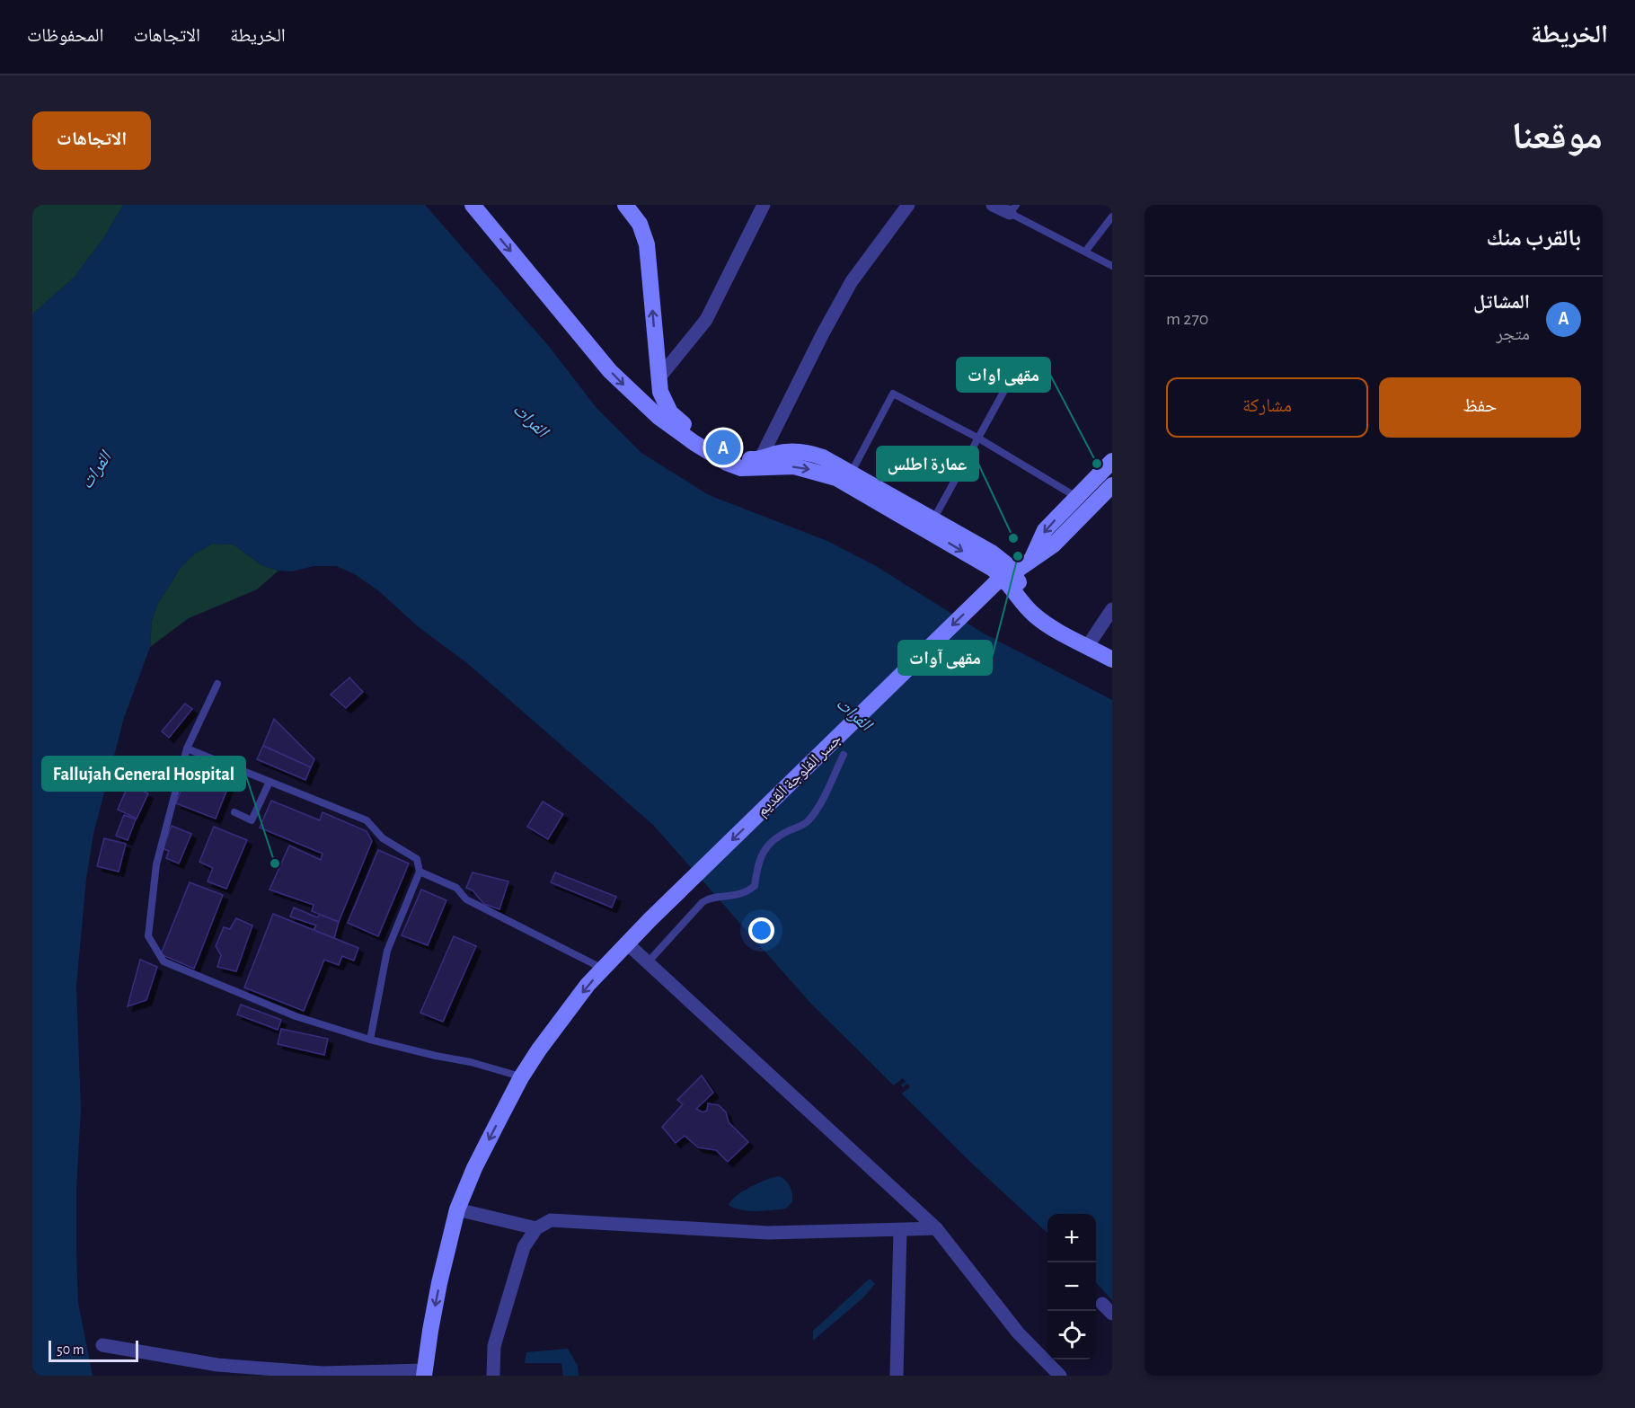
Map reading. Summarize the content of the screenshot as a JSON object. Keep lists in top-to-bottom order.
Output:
{
  "streets": {
    "street": ["جسر الفلوجة القديم"]
  },
  "one_way": ["جسر الفلوجة القديم"],
  "water": ["الفرات"],
  "places": [
    "مقهى اوات",
    "عمارة اطلس",
    "مقهى آوات",
    "Fallujah General Hospital"
  ],
  "scale_bar": "50 m",
  "page": {
    "header": "الخريطة",
    "nav": ["الخريطة", "الاتجاهات", "المحفوظات"],
    "title": "موقعنا",
    "buttons": [
      "الاتجاهات",
      ["حفظ", "مشاركة"]
    ],
    "heading": "بالقرب منك",
    "list": [
      {
        "mark": "A",
        "name": "المشاتل",
        "note": "متجر",
        "value": "270 m"
      }
    ],
    "pins": "A",
    "map_buttons": ["+", "−"],
    "scale": "50 m"
  }
}
